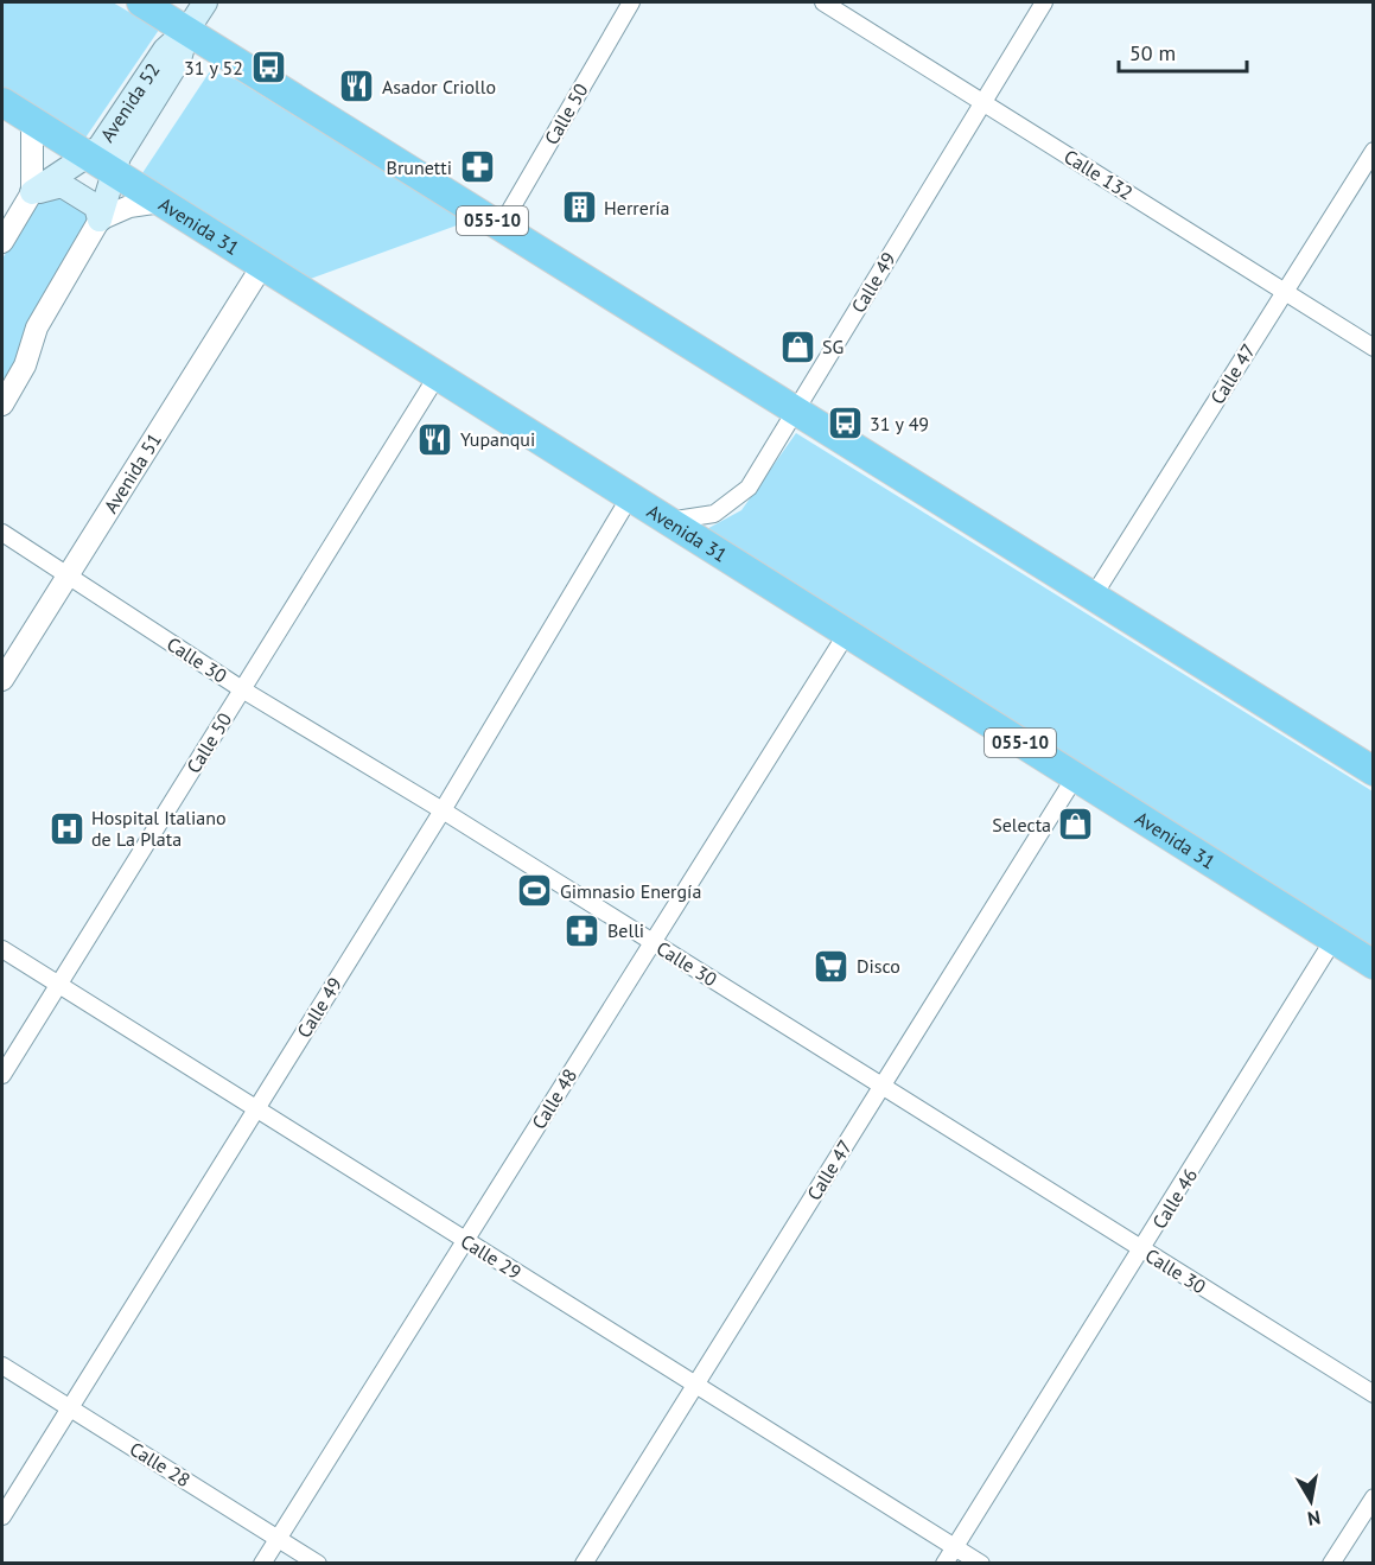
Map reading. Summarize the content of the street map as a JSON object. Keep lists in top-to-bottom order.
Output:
{
  "streets": {
    "highway": ["055-10", "Avenida 31"],
    "main road": ["Avenida 52"],
    "street": [
      "Calle 50",
      "Calle 132",
      "Calle 49",
      "Calle 47",
      "Avenida 51",
      "Calle 30",
      "Calle 48",
      "Calle 46",
      "Calle 29",
      "Calle 28"
    ]
  },
  "crossings": [
    ["Avenida 52", "055-10"],
    ["Avenida 52", "Avenida 31"],
    ["Calle 50", "055-10"],
    ["Calle 50", "Avenida 31"],
    ["Calle 50", "Calle 30"],
    ["Calle 50", "Calle 29"],
    ["Calle 132", "Calle 49"],
    ["Calle 132", "Calle 47"],
    ["055-10", "Calle 49"],
    ["055-10", "Calle 47"],
    ["Avenida 31", "Calle 49"],
    ["Avenida 31", "Calle 47"],
    ["Avenida 31", "Avenida 51"],
    ["Avenida 31", "Calle 48"],
    ["Avenida 31", "Calle 46"],
    ["Calle 49", "Calle 30"],
    ["Calle 49", "Calle 29"],
    ["Calle 49", "Calle 28"],
    ["Calle 47", "Calle 30"],
    ["Calle 47", "Calle 29"],
    ["Avenida 51", "Calle 30"],
    ["Calle 30", "Calle 48"],
    ["Calle 30", "Calle 46"],
    ["Calle 48", "Calle 29"],
    ["Calle 48", "Calle 28"],
    ["Calle 46", "Calle 29"]
  ],
  "places": {
    "bus stop": ["31 y 52", "31 y 49"],
    "restaurant": ["Asador Criollo", "Yupanqui"],
    "pharmacy": ["Brunetti", "Belli"],
    "building": ["Herrería"],
    "shop": ["SG", "Selecta"],
    "hospital": ["Hospital Italiano de La Plata"],
    "sports": ["Gimnasio Energía"],
    "supermarket": ["Disco"]
  },
  "scale_bar": "50 m",
  "north": "bottom"
}
